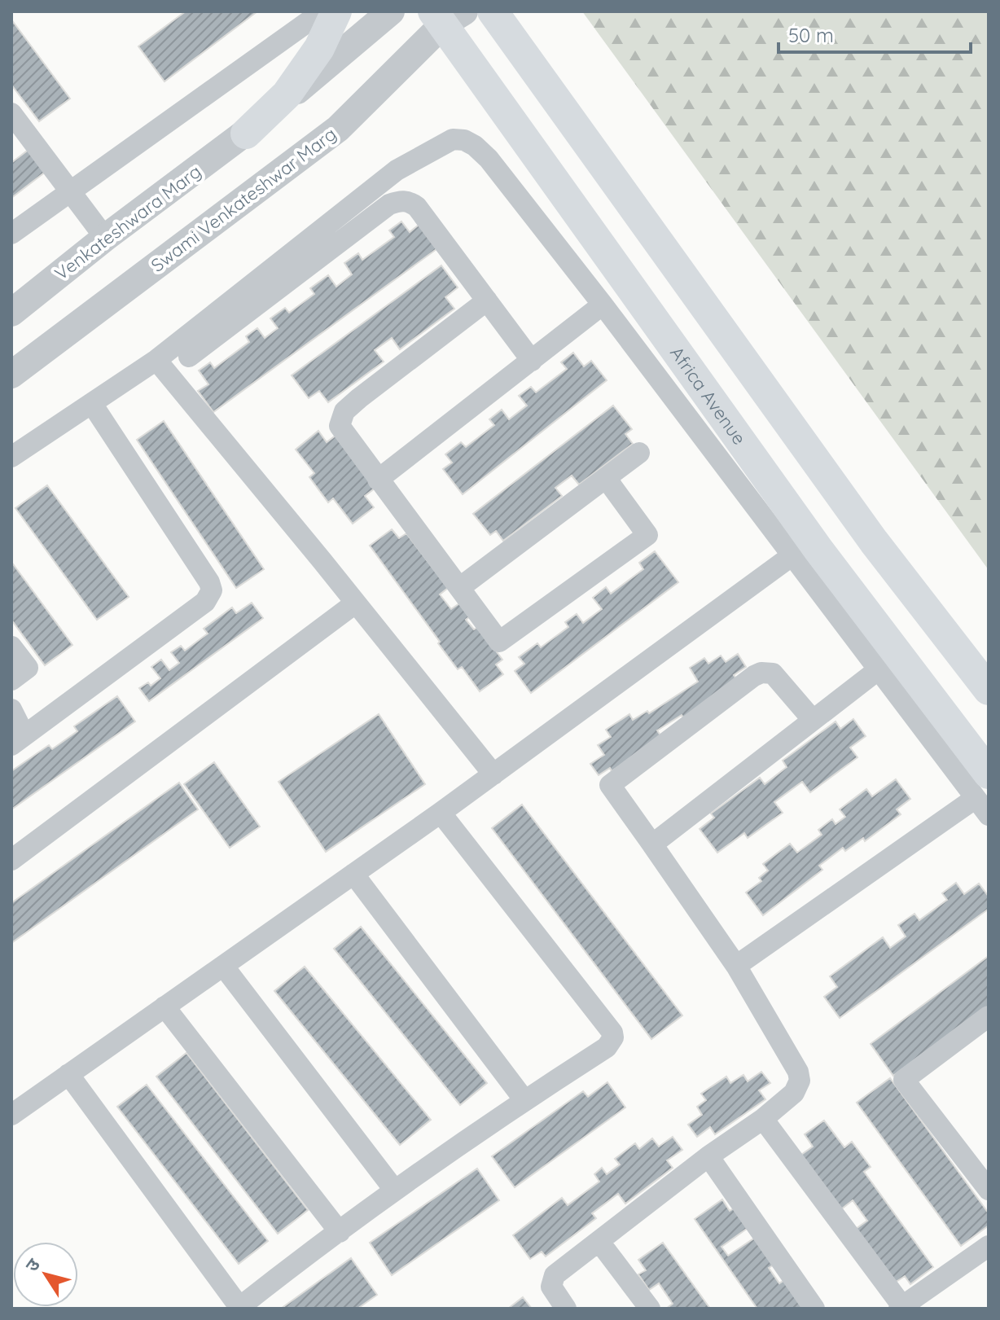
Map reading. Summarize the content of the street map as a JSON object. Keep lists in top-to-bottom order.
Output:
{
  "streets": {
    "main road": ["Africa Avenue"],
    "street": ["Swami Venkateshwar Marg", "Venkateshwara Marg"]
  },
  "crossings": [
    ["Swami Venkateshwar Marg", "Africa Avenue"]
  ],
  "scale_bar": "50 m",
  "north": "top left"
}
